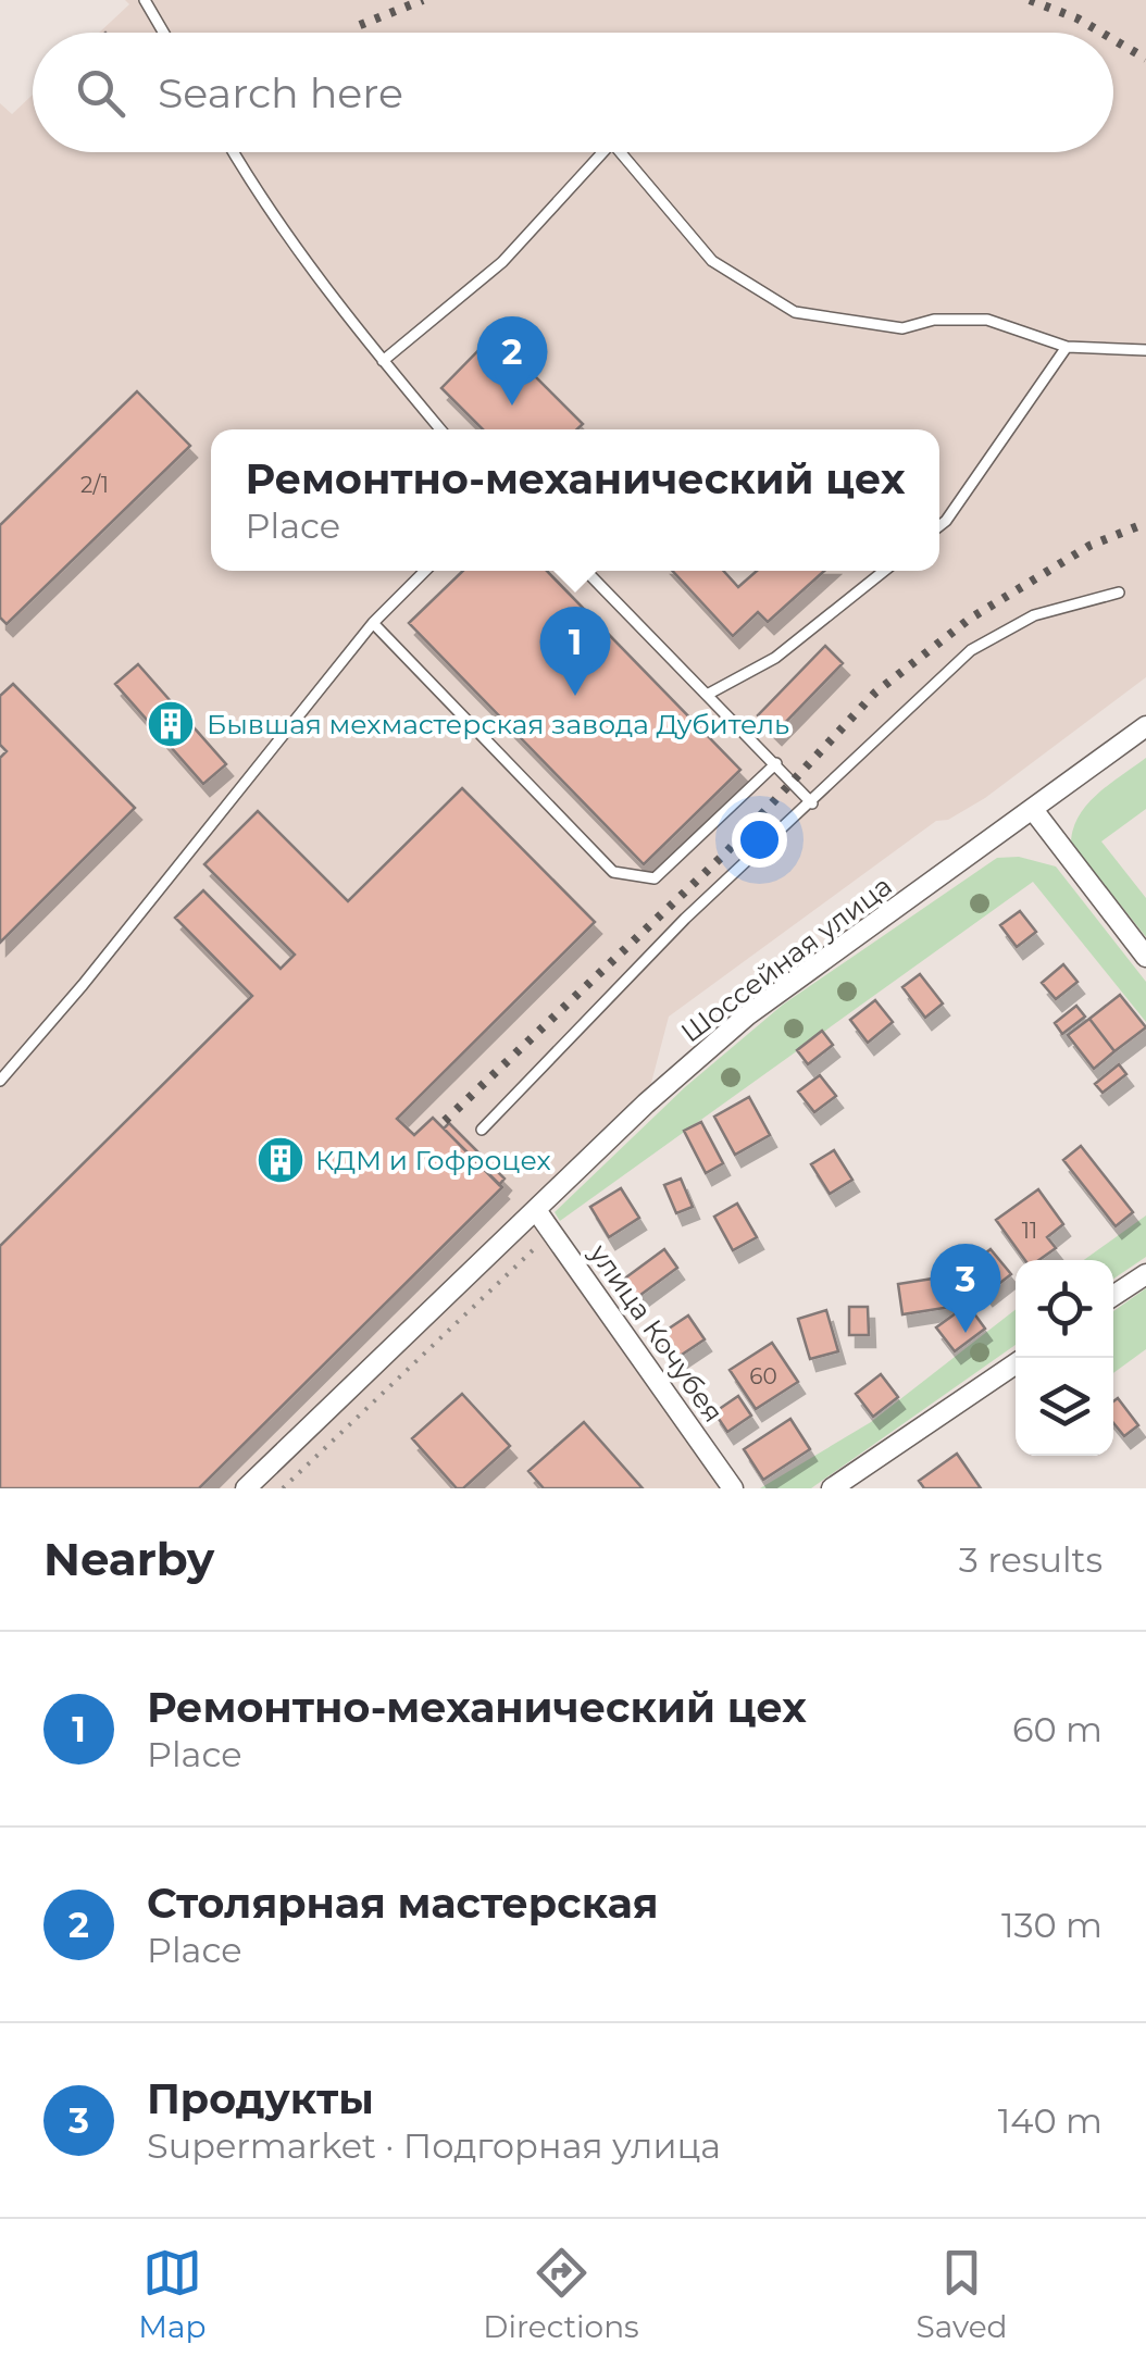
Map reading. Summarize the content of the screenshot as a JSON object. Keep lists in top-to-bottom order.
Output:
{
  "streets": {
    "street": ["Шоссейная улица", "улица Кочубея"]
  },
  "crossings": [
    ["Шоссейная улица", "улица Кочубея"]
  ],
  "places": {
    "building": ["Бывшая мехмастерская завода Дубитель", "КДМ и Гофроцех"]
  },
  "house_numbers": ["2/1", "11", "60"],
  "page": {
    "search": "Search here",
    "pins": ["2", "1", "3"],
    "popup": ["Ремонтно-механический цех", "Place"],
    "heading": ["Nearby", "3 results"],
    "list": [
      {
        "mark": "1",
        "name": "Ремонтно-механический цех",
        "note": "Place",
        "value": "60 m"
      },
      {
        "mark": "2",
        "name": "Столярная мастерская",
        "note": "Place",
        "value": "130 m"
      },
      {
        "mark": "3",
        "name": "Продукты",
        "note": "Supermarket · Подгорная улица",
        "value": "140 m"
      }
    ],
    "nav": ["Map", "Directions", "Saved"]
  }
}
